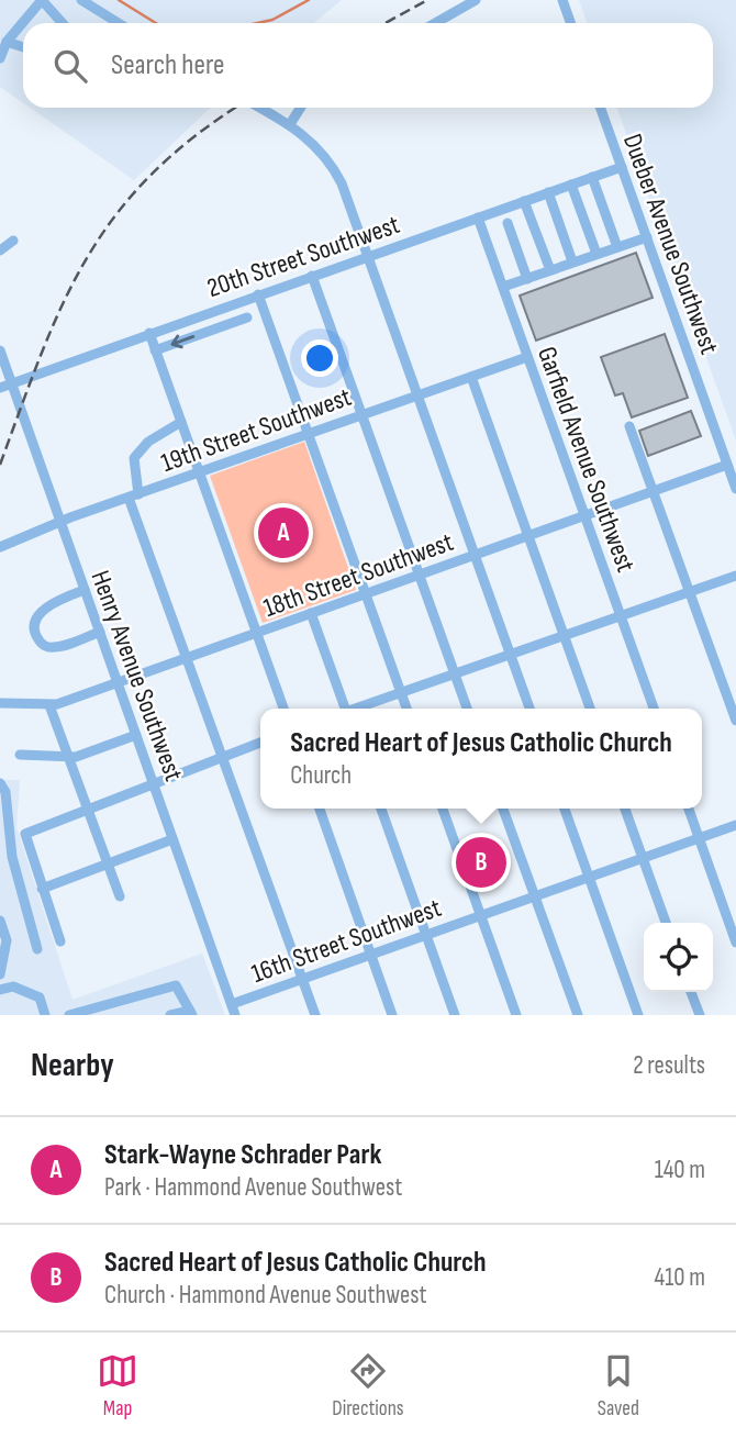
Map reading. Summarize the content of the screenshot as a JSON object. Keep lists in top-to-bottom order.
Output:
{
  "streets": {
    "street": [
      "Dueber Avenue Southwest",
      "20th Street Southwest",
      "19th Street Southwest",
      "Garfield Avenue Southwest",
      "18th Street Southwest",
      "Henry Avenue Southwest",
      "16th Street Southwest"
    ]
  },
  "crossings": [
    ["Dueber Avenue Southwest", "20th Street Southwest"],
    ["Dueber Avenue Southwest", "18th Street Southwest"],
    ["20th Street Southwest", "Garfield Avenue Southwest"],
    ["20th Street Southwest", "Henry Avenue Southwest"],
    ["19th Street Southwest", "Garfield Avenue Southwest"],
    ["19th Street Southwest", "Henry Avenue Southwest"],
    ["Garfield Avenue Southwest", "18th Street Southwest"],
    ["18th Street Southwest", "Henry Avenue Southwest"],
    ["Henry Avenue Southwest", "16th Street Southwest"]
  ],
  "page": {
    "search": "Search here",
    "pins": ["A", "B"],
    "popup": ["Sacred Heart of Jesus Catholic Church", "Church"],
    "heading": ["Nearby", "2 results"],
    "list": [
      {
        "mark": "A",
        "name": "Stark-Wayne Schrader Park",
        "note": "Park · Hammond Avenue Southwest",
        "value": "140 m"
      },
      {
        "mark": "B",
        "name": "Sacred Heart of Jesus Catholic Church",
        "note": "Church · Hammond Avenue Southwest",
        "value": "410 m"
      }
    ],
    "nav": ["Map", "Directions", "Saved"]
  }
}
